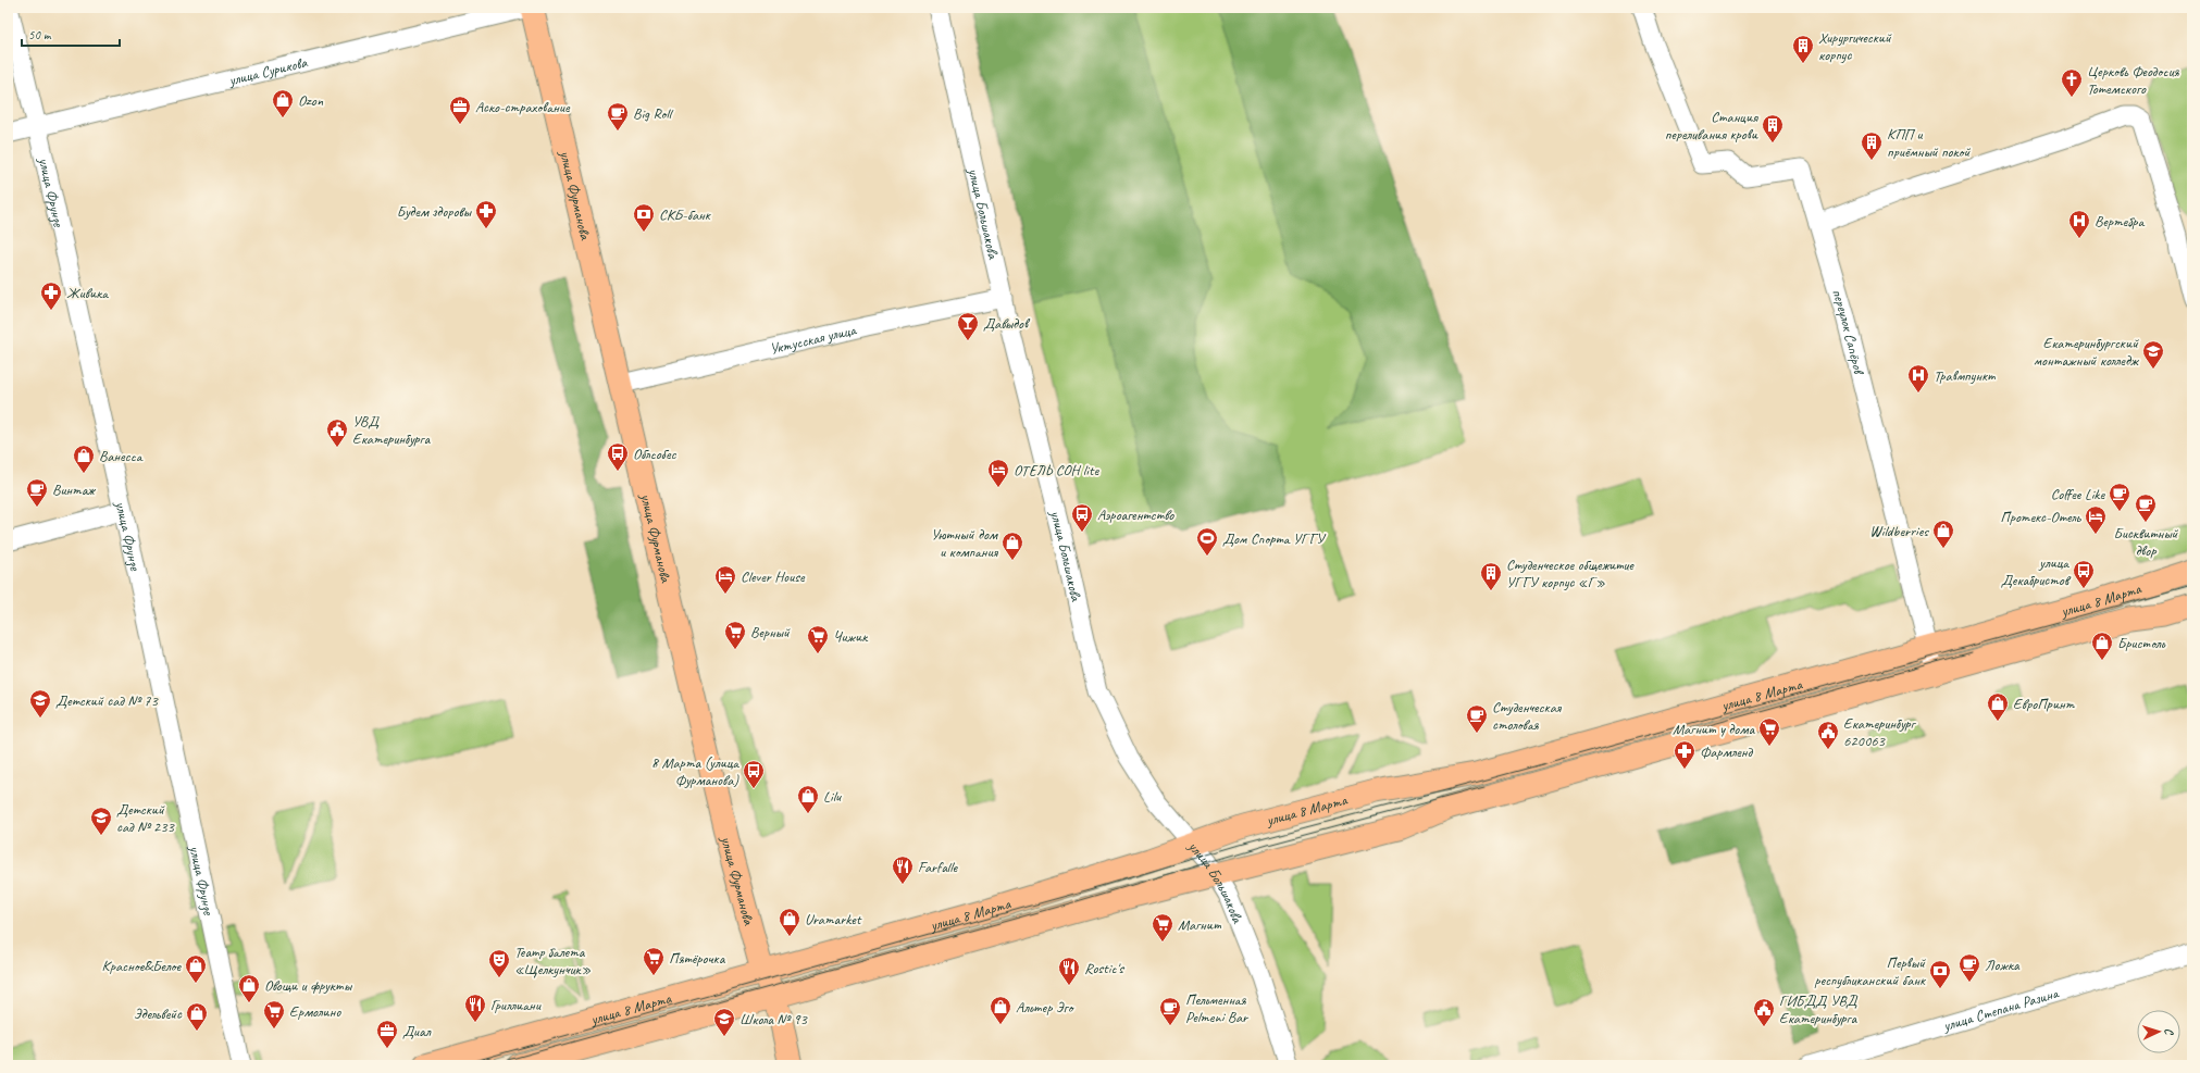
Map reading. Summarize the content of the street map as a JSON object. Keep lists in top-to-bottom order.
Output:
{
  "streets": {
    "main road": ["улица Фурманова", "улица 8 Марта"],
    "street": [
      "улица Сурикова",
      "улица Фрунзе",
      "улица Большакова",
      "переулок Сапёров",
      "Уктусская улица",
      "улица Степана Разина"
    ]
  },
  "crossings": [
    ["улица Сурикова", "улица Фрунзе"],
    ["улица Сурикова", "улица Фурманова"],
    ["улица Фурманова", "Уктусская улица"],
    ["улица Фурманова", "улица 8 Марта"],
    ["улица Большакова", "Уктусская улица"],
    ["улица Большакова", "улица 8 Марта"],
    ["переулок Сапёров", "улица 8 Марта"]
  ],
  "places": {
    "building": [
      "Хирургический корпус",
      "Станция переливания крови",
      "КПП и приёмный покой",
      "Студенческое общежитие УГГУ корпус «Г»"
    ],
    "church": ["Церковь Феодосия Тотемского"],
    "shop": [
      "Ozon",
      "Ванесса",
      "Wildberries",
      "Уютный дом и компания",
      "Бристоль",
      "ЕвроПринт",
      "Lilu",
      "Uramarket",
      "Красное&Белое",
      "Овощи и фрукты",
      "Альтер Эго",
      "Эдельвейс"
    ],
    "office": ["Аско-страхование", "Диал"],
    "cafe": [
      "Big Roll",
      "Винтаж",
      "Coffee Like",
      "Бисквитный двор",
      "Студенческая столовая",
      "Ложка",
      "Пельменная Pelmeni Bar"
    ],
    "pharmacy": ["Будем здоровы", "Живика", "Фармленд"],
    "bank": ["СКБ-банк", "Первый республиканский банк"],
    "hospital": ["Вертебра", "Травмпункт"],
    "bar": ["Давыдов"],
    "school or university": [
      "Екатеринбургский монтажный колледж",
      "Детский сад № 73",
      "Детский сад № 233",
      "Школа № 93"
    ],
    "public building": ["УВД Екатеринбурга", "Екатеринбург 620063", "ГИБДД УВД Екатеринбурга"],
    "bus stop": [
      "Облсобес",
      "Аэроагентство",
      "улица Декабристов",
      "8 Марта (улица Фурманова)"
    ],
    "hotel": ["ОТЕЛЬ СОН lite", "Протекс-Отель", "Clever House"],
    "sports": ["Дом Спорта УГГУ"],
    "supermarket": [
      "Верный",
      "Чижик",
      "Магнит у дома",
      "Магнит",
      "Пятёрочка",
      "Ермолино"
    ],
    "restaurant": ["Farfalle", "Rostic's", "Гриллиани"],
    "theatre": ["Театр балета «Щелкунчик»"]
  },
  "scale_bar": "50 m",
  "north": "right"
}
